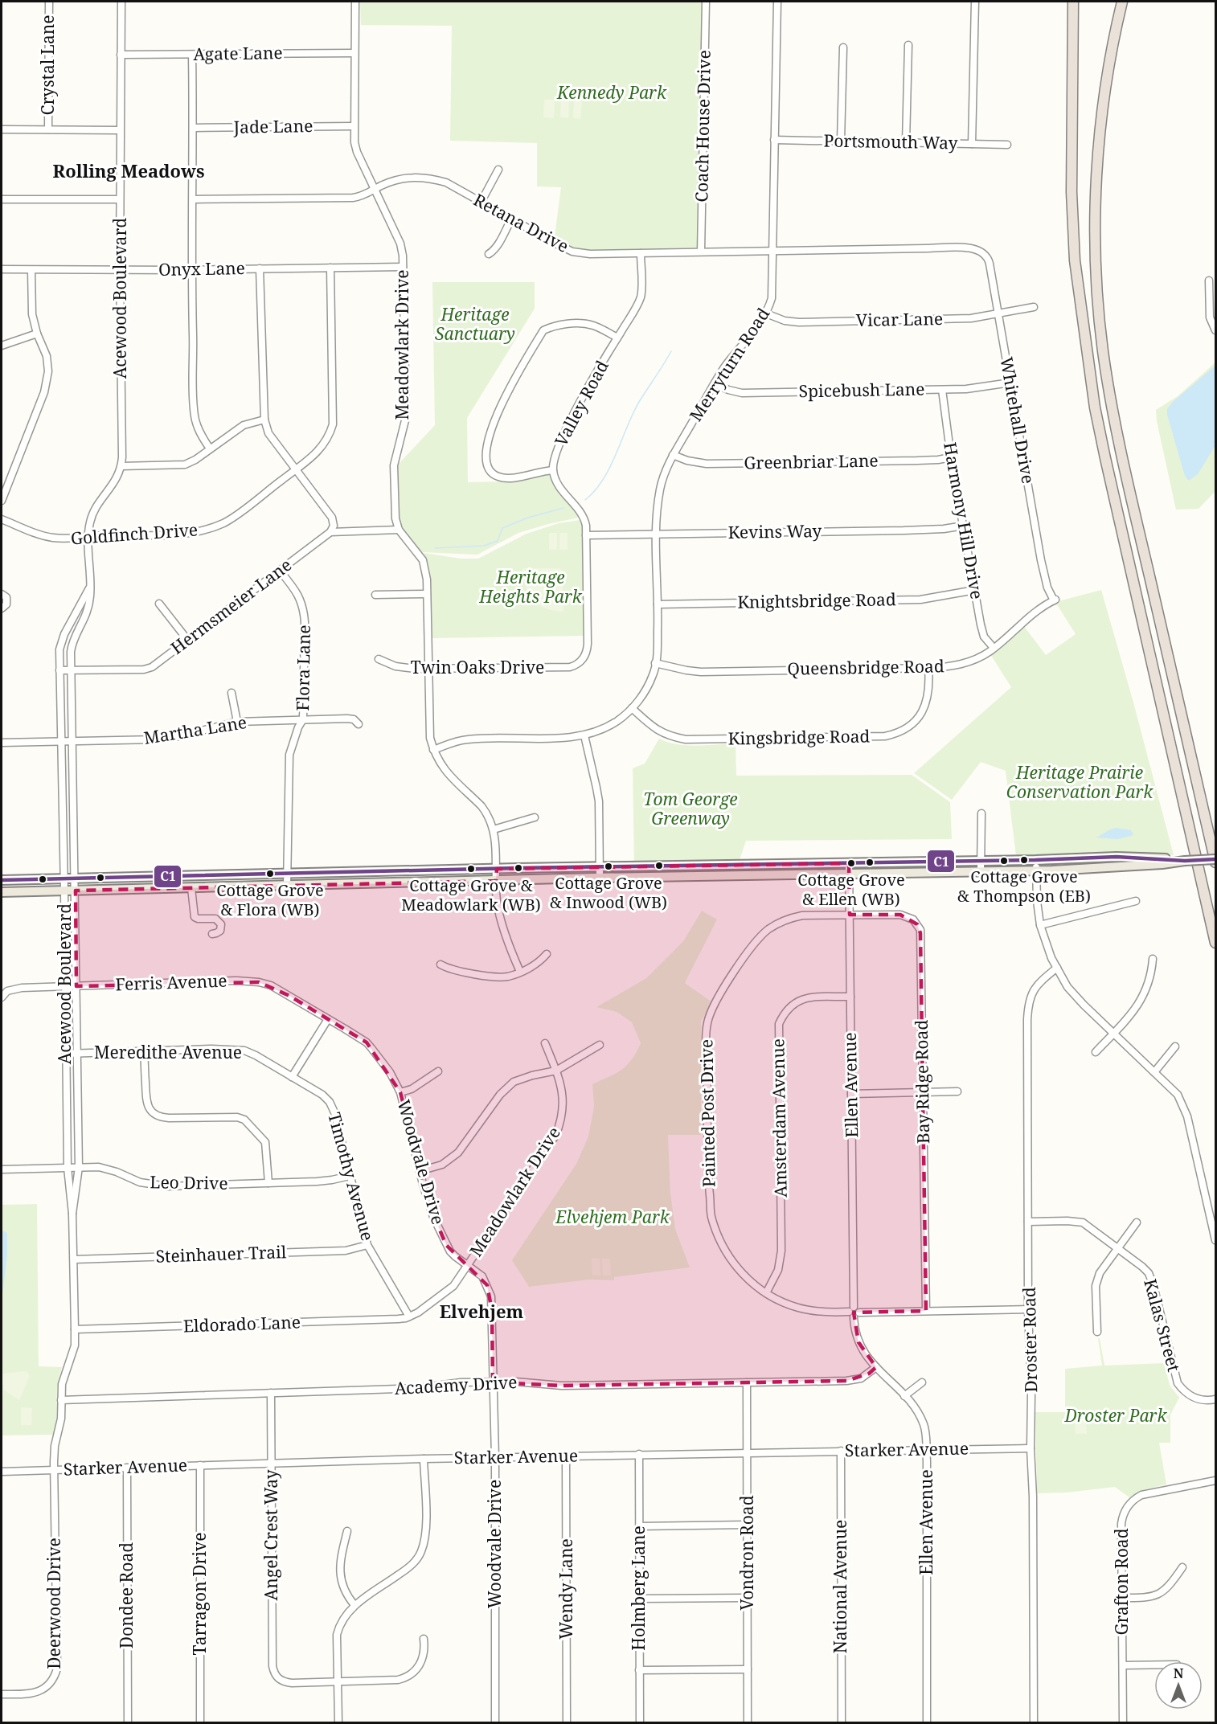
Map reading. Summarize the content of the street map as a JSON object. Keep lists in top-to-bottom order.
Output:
{
  "streets": {
    "street": [
      "Agate Lane",
      "Crystal Lane",
      "Coach House Drive",
      "Jade Lane",
      "Portsmouth Way",
      "Retana Drive",
      "Onyx Lane",
      "Acewood Boulevard",
      "Vicar Lane",
      "Meadowlark Drive",
      "Merryturn Road",
      "Spicebush Lane",
      "Valley Road",
      "Whitehall Drive",
      "Greenbriar Lane",
      "Harmony Hill Drive",
      "Kevins Way",
      "Goldfinch Drive",
      "Knightsbridge Road",
      "Hermsmeier Lane",
      "Flora Lane",
      "Twin Oaks Drive",
      "Queensbridge Road",
      "Martha Lane",
      "Kingsbridge Road",
      "Ferris Avenue",
      "Meredithe Avenue",
      "Bay Ridge Road",
      "Ellen Avenue",
      "Painted Post Drive",
      "Amsterdam Avenue",
      "Woodvale Drive",
      "Timothy Avenue",
      "Leo Drive",
      "Steinhauer Trail",
      "Eldorado Lane",
      "Kalas Street",
      "Droster Road",
      "Academy Drive",
      "Starker Avenue",
      "Angel Crest Way",
      "Vondron Road",
      "Grafton Road",
      "National Avenue",
      "Holmberg Lane",
      "Wendy Lane",
      "Tarragon Drive",
      "Dondee Road",
      "Deerwood Drive"
    ]
  },
  "crossings": [
    ["Agate Lane", "Acewood Boulevard"],
    ["Agate Lane", "Meadowlark Drive"],
    ["Coach House Drive", "Retana Drive"],
    ["Jade Lane", "Meadowlark Drive"],
    ["Portsmouth Way", "Merryturn Road"],
    ["Retana Drive", "Meadowlark Drive"],
    ["Retana Drive", "Merryturn Road"],
    ["Retana Drive", "Valley Road"],
    ["Retana Drive", "Whitehall Drive"],
    ["Onyx Lane", "Acewood Boulevard"],
    ["Onyx Lane", "Meadowlark Drive"],
    ["Onyx Lane", "Goldfinch Drive"],
    ["Acewood Boulevard", "Goldfinch Drive"],
    ["Acewood Boulevard", "Hermsmeier Lane"],
    ["Acewood Boulevard", "Martha Lane"],
    ["Acewood Boulevard", "Ferris Avenue"],
    ["Acewood Boulevard", "Meredithe Avenue"],
    ["Acewood Boulevard", "Leo Drive"],
    ["Acewood Boulevard", "Steinhauer Trail"],
    ["Acewood Boulevard", "Eldorado Lane"],
    ["Acewood Boulevard", "Academy Drive"],
    ["Acewood Boulevard", "Starker Avenue"],
    ["Acewood Boulevard", "Deerwood Drive"],
    ["Vicar Lane", "Merryturn Road"],
    ["Vicar Lane", "Whitehall Drive"],
    ["Meadowlark Drive", "Merryturn Road"],
    ["Meadowlark Drive", "Twin Oaks Drive"],
    ["Meadowlark Drive", "Woodvale Drive"],
    ["Meadowlark Drive", "Timothy Avenue"],
    ["Meadowlark Drive", "Eldorado Lane"],
    ["Merryturn Road", "Spicebush Lane"],
    ["Merryturn Road", "Greenbriar Lane"],
    ["Merryturn Road", "Kevins Way"],
    ["Merryturn Road", "Knightsbridge Road"],
    ["Merryturn Road", "Queensbridge Road"],
    ["Merryturn Road", "Kingsbridge Road"],
    ["Spicebush Lane", "Whitehall Drive"],
    ["Spicebush Lane", "Harmony Hill Drive"],
    ["Whitehall Drive", "Queensbridge Road"],
    ["Greenbriar Lane", "Harmony Hill Drive"],
    ["Harmony Hill Drive", "Kevins Way"],
    ["Harmony Hill Drive", "Knightsbridge Road"],
    ["Harmony Hill Drive", "Queensbridge Road"],
    ["Kevins Way", "Twin Oaks Drive"],
    ["Hermsmeier Lane", "Flora Lane"],
    ["Flora Lane", "Martha Lane"],
    ["Queensbridge Road", "Kingsbridge Road"],
    ["Ferris Avenue", "Woodvale Drive"],
    ["Meredithe Avenue", "Timothy Avenue"],
    ["Bay Ridge Road", "Ellen Avenue"],
    ["Bay Ridge Road", "Painted Post Drive"],
    ["Ellen Avenue", "Painted Post Drive"],
    ["Ellen Avenue", "Amsterdam Avenue"],
    ["Ellen Avenue", "Academy Drive"],
    ["Ellen Avenue", "Starker Avenue"],
    ["Painted Post Drive", "Amsterdam Avenue"],
    ["Painted Post Drive", "Droster Road"],
    ["Woodvale Drive", "Academy Drive"],
    ["Woodvale Drive", "Starker Avenue"],
    ["Timothy Avenue", "Leo Drive"],
    ["Timothy Avenue", "Steinhauer Trail"],
    ["Timothy Avenue", "Eldorado Lane"],
    ["Kalas Street", "Droster Road"],
    ["Droster Road", "Starker Avenue"],
    ["Academy Drive", "Angel Crest Way"],
    ["Academy Drive", "Vondron Road"],
    ["Starker Avenue", "Angel Crest Way"],
    ["Starker Avenue", "Vondron Road"],
    ["Starker Avenue", "National Avenue"],
    ["Starker Avenue", "Holmberg Lane"],
    ["Starker Avenue", "Wendy Lane"],
    ["Starker Avenue", "Tarragon Drive"],
    ["Starker Avenue", "Dondee Road"],
    ["Starker Avenue", "Deerwood Drive"]
  ],
  "districts": ["Rolling Meadows", "Elvehjem"],
  "parks": [
    "Kennedy Park",
    "Heritage Sanctuary",
    "Heritage Heights Park",
    "Heritage Prairie Conservation Park",
    "Tom George Greenway",
    "Elvehjem Park",
    "Droster Park"
  ],
  "places": [
    "Cottage Grove & Thompson (EB)",
    "Cottage Grove & Ellen (WB)",
    "Cottage Grove & Inwood (WB)",
    "Cottage Grove & Meadowlark (WB)",
    "Cottage Grove & Flora (WB)"
  ],
  "lines": ["transit line C1"],
  "north": "top"
}
